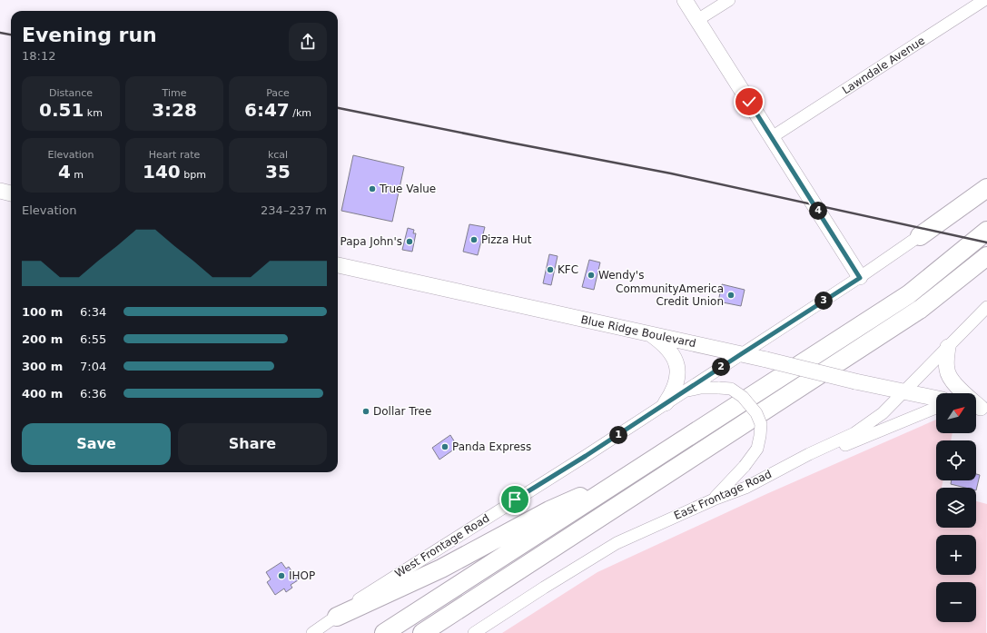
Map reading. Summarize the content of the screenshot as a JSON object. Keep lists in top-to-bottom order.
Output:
{
  "streets": {
    "main road": ["Blue Ridge Boulevard"],
    "street": ["Lawndale Avenue", "East Frontage Road", "West Frontage Road"]
  },
  "crossings": [
    ["Blue Ridge Boulevard", "East Frontage Road"],
    ["Blue Ridge Boulevard", "West Frontage Road"]
  ],
  "places": [
    "True Value",
    "Pizza Hut",
    "Papa John's",
    "KFC",
    "Wendy's",
    "CommunityAmerica Credit Union",
    "Dollar Tree",
    "Panda Express",
    "IHOP"
  ],
  "north": "top right",
  "page": {
    "heading": ["Evening run", "18:12"],
    "stats": [
      ["Distance", "0.51 km"],
      ["Time", "3:28"],
      ["Pace", "6:47 /km"],
      ["Elevation", "4 m"],
      ["Heart rate", "140 bpm"],
      ["kcal", "35"]
    ],
    "chart": ["Elevation", "234–237 m"],
    "pins": [
      "4",
      "3",
      "2",
      "1"
    ],
    "list": [
      {
        "name": "100 m",
        "note": "6:34"
      },
      {
        "name": "200 m",
        "note": "6:55"
      },
      {
        "name": "300 m",
        "note": "7:04"
      },
      {
        "name": "400 m",
        "note": "6:36"
      }
    ],
    "map_buttons": ["+", "−"],
    "buttons": ["Save", "Share"]
  }
}
